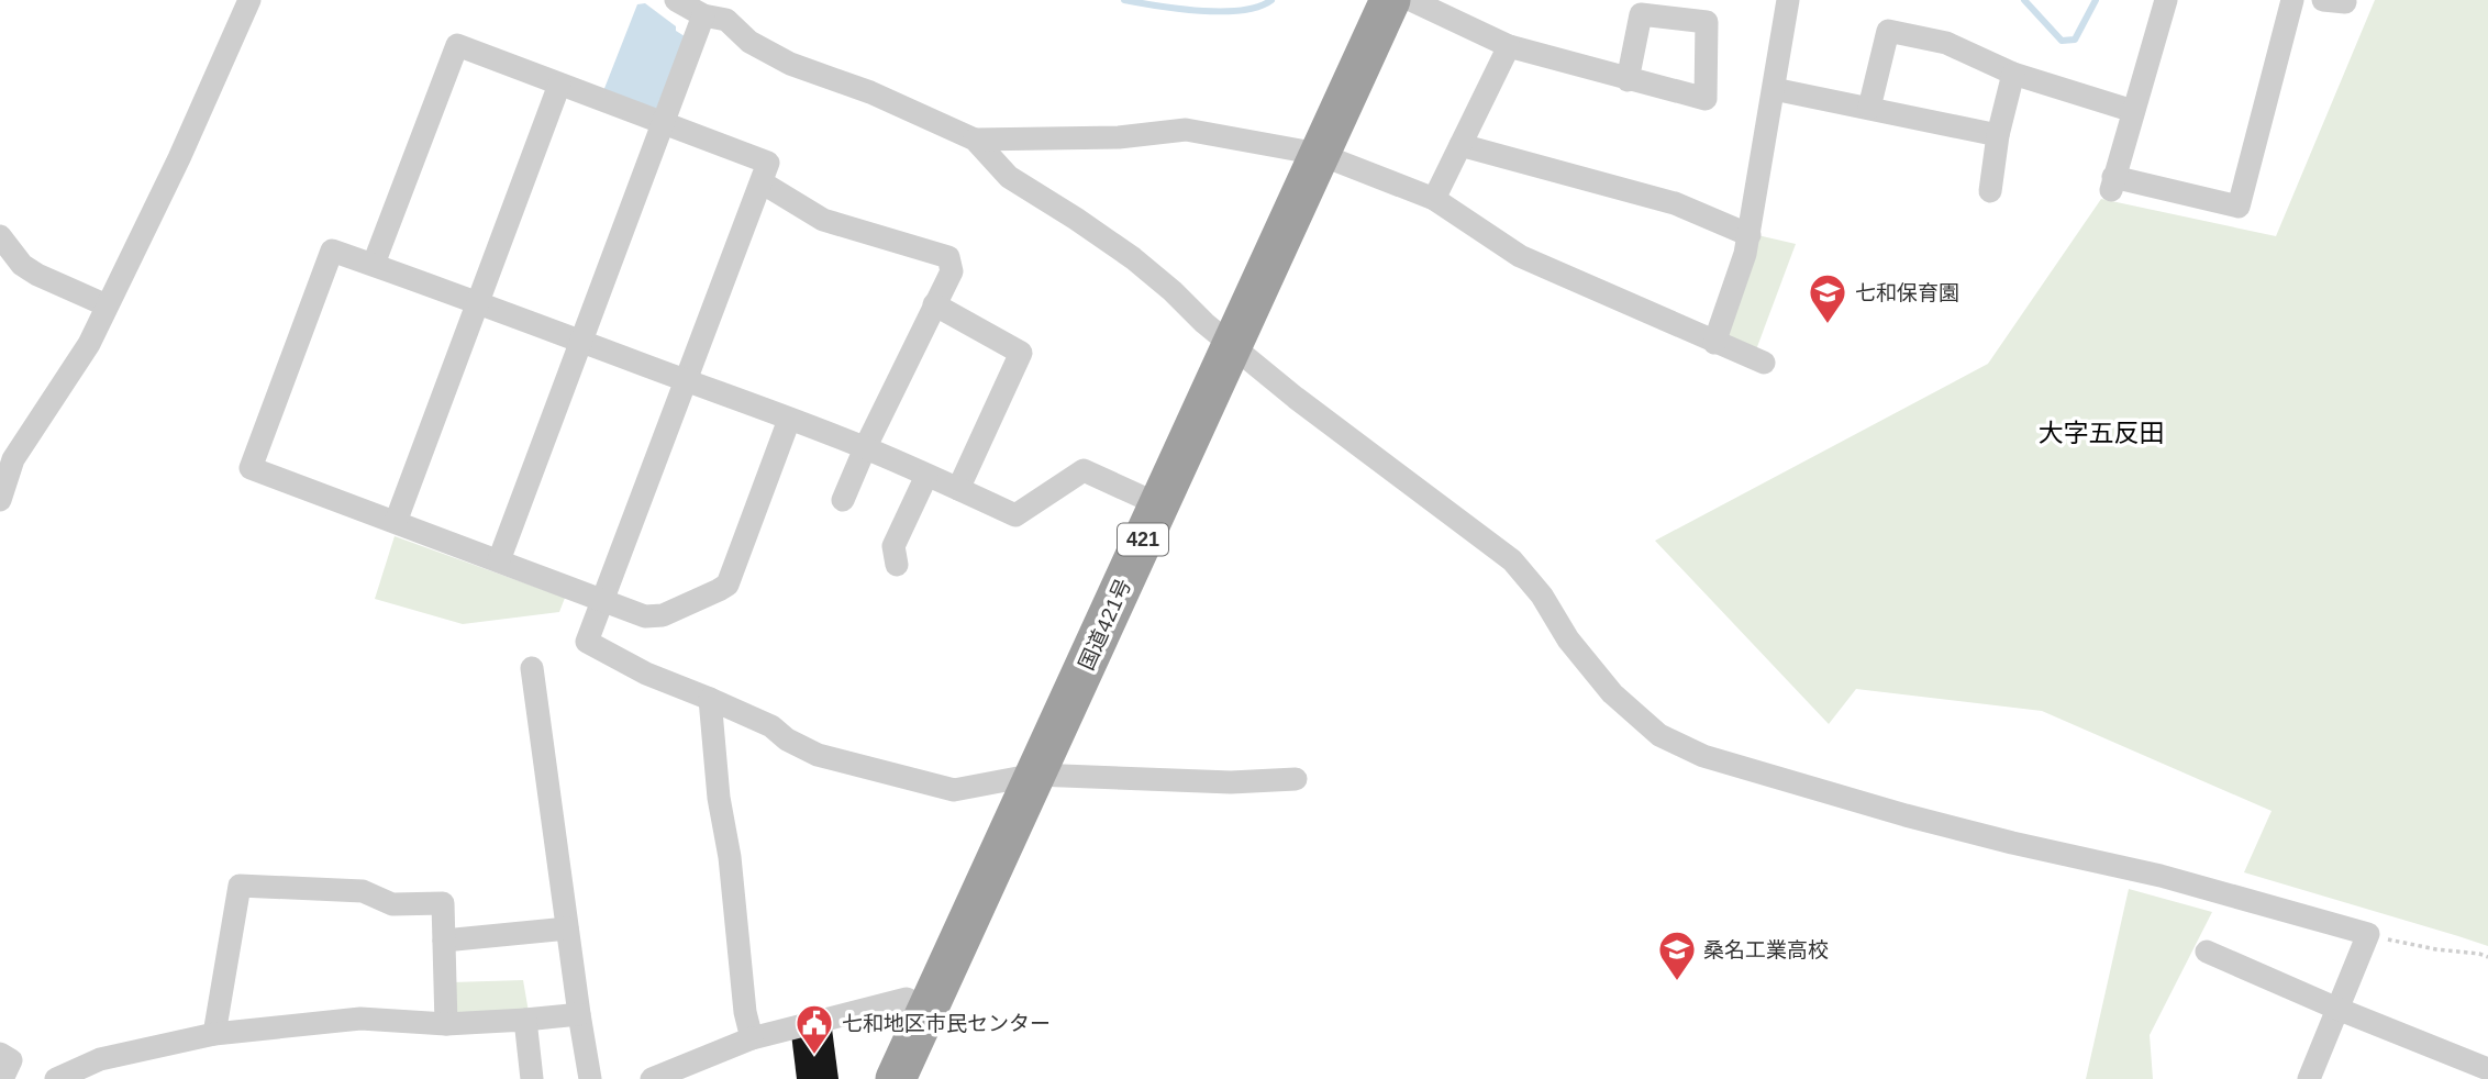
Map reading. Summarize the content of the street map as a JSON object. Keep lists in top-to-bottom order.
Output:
{
  "streets": {
    "highway": ["421", "国道421号"]
  },
  "districts": ["大字五反田"],
  "places": {
    "school or university": ["七和保育園", "桑名工業高校"],
    "public building": ["七和地区市民センター"]
  }
}
